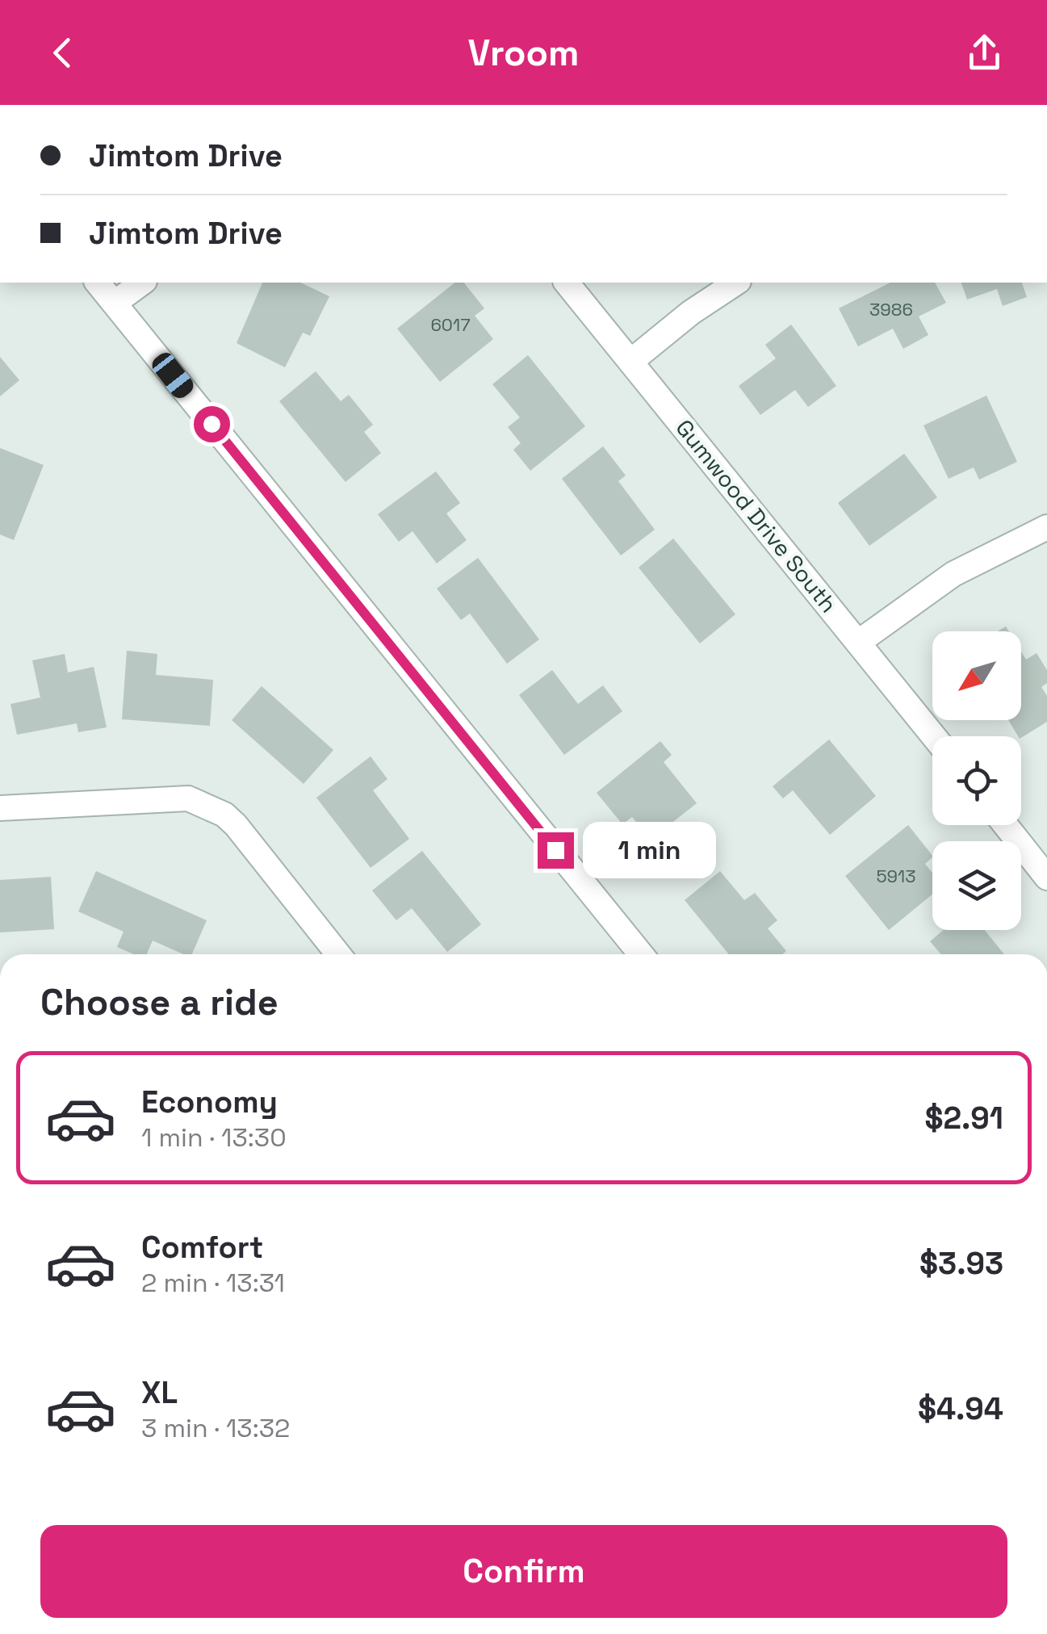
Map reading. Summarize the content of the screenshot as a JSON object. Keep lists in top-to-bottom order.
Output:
{
  "streets": {
    "street": ["Gumwood Drive South"]
  },
  "house_numbers": ["3986", "6017", "5913"],
  "north": "bottom left",
  "page": {
    "header": "Vroom",
    "banner": ["Jimtom Drive", "Jimtom Drive"],
    "bubble": "1 min",
    "heading": "Choose a ride",
    "list": [
      {
        "name": "Economy",
        "note": "1 min · 13:30",
        "value": "$2.91"
      },
      {
        "name": "Comfort",
        "note": "2 min · 13:31",
        "value": "$3.93"
      },
      {
        "name": "XL",
        "note": "3 min · 13:32",
        "value": "$4.94"
      }
    ],
    "buttons": "Confirm"
  }
}
